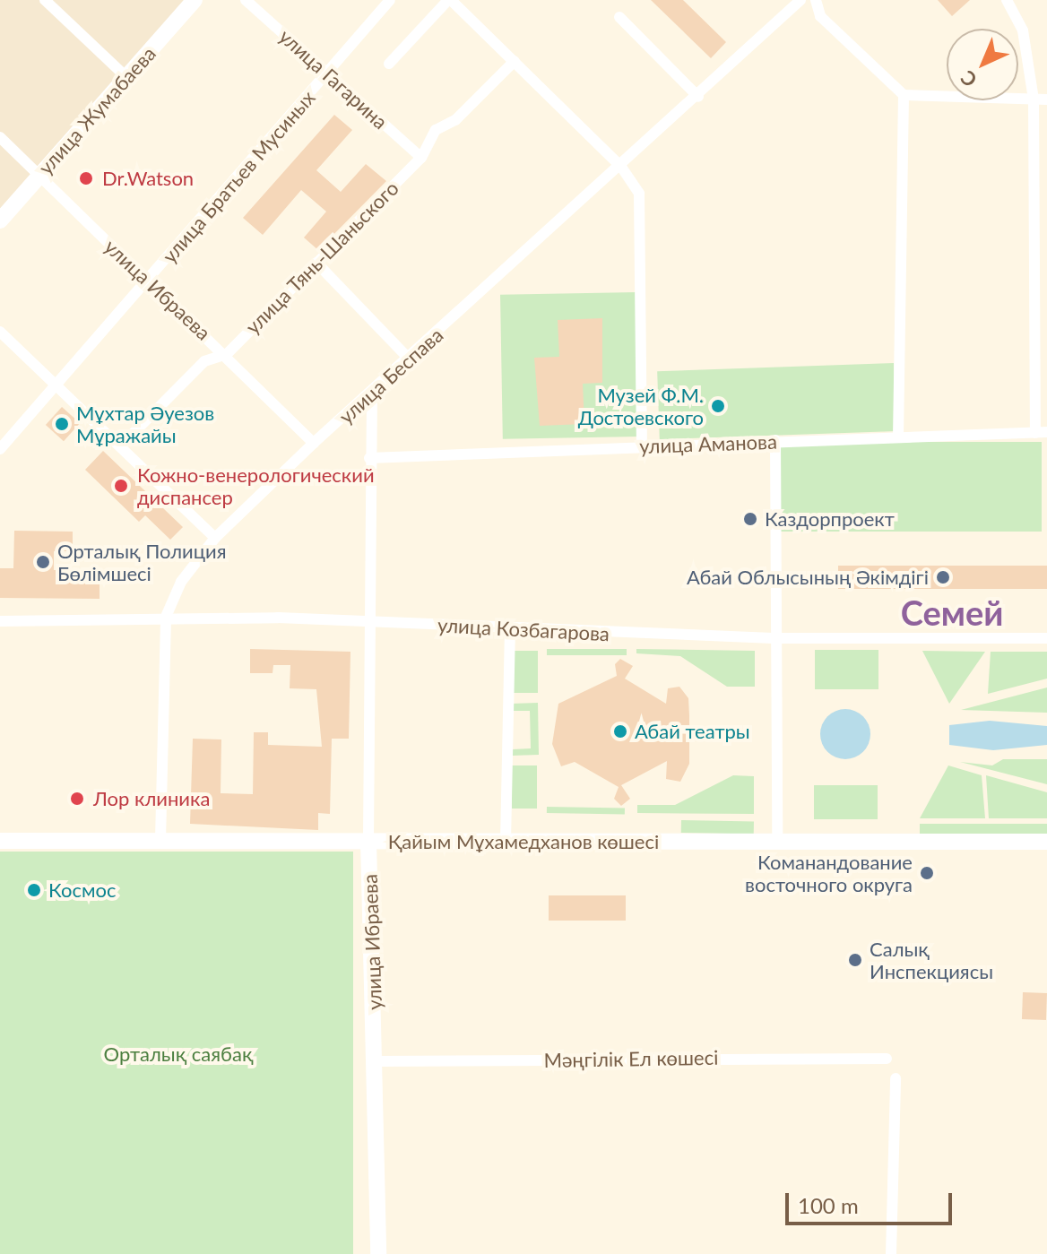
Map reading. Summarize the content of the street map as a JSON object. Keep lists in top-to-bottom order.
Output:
{
  "streets": {
    "street": [
      "улица Гагарина",
      "улица Жумабаева",
      "улица Братьев Мусиных",
      "улица Тянь-Шаньского",
      "улица Ибраева",
      "улица Беспава",
      "улица Аманова",
      "улица Козбагарова",
      "Қайым Мұхамедханов көшесі",
      "Мәңгілік Ел көшесі"
    ]
  },
  "crossings": [
    ["улица Гагарина", "улица Братьев Мусиных"],
    ["улица Гагарина", "улица Тянь-Шаньского"],
    ["улица Жумабаева", "улица Ибраева"],
    ["улица Братьев Мусиных", "улица Ибраева"],
    ["улица Тянь-Шаньского", "улица Ибраева"],
    ["улица Ибраева", "улица Беспава"],
    ["улица Ибраева", "улица Аманова"],
    ["улица Ибраева", "улица Козбагарова"],
    ["улица Ибраева", "Қайым Мұхамедханов көшесі"],
    ["улица Ибраева", "Мәңгілік Ел көшесі"],
    ["улица Беспава", "улица Козбагарова"],
    ["улица Беспава", "Қайым Мұхамедханов көшесі"]
  ],
  "districts": ["Семей"],
  "parks": ["Орталық саябақ"],
  "places": [
    "Dr.Watson",
    "Музей Ф.М. Достоевского",
    "Мұхтар Әуезов Мұражайы",
    "Кожно-венерологический диспансер",
    "Каздорпроект",
    "Орталық Полиция Бөлімшесі",
    "Абай Облысының Әкімдігі",
    "Абай театры",
    "Лор клиника",
    "Команандование восточного округа",
    "Космос",
    "Салық Инспекциясы"
  ],
  "scale_bar": "100 m",
  "north": "bottom left"
}
